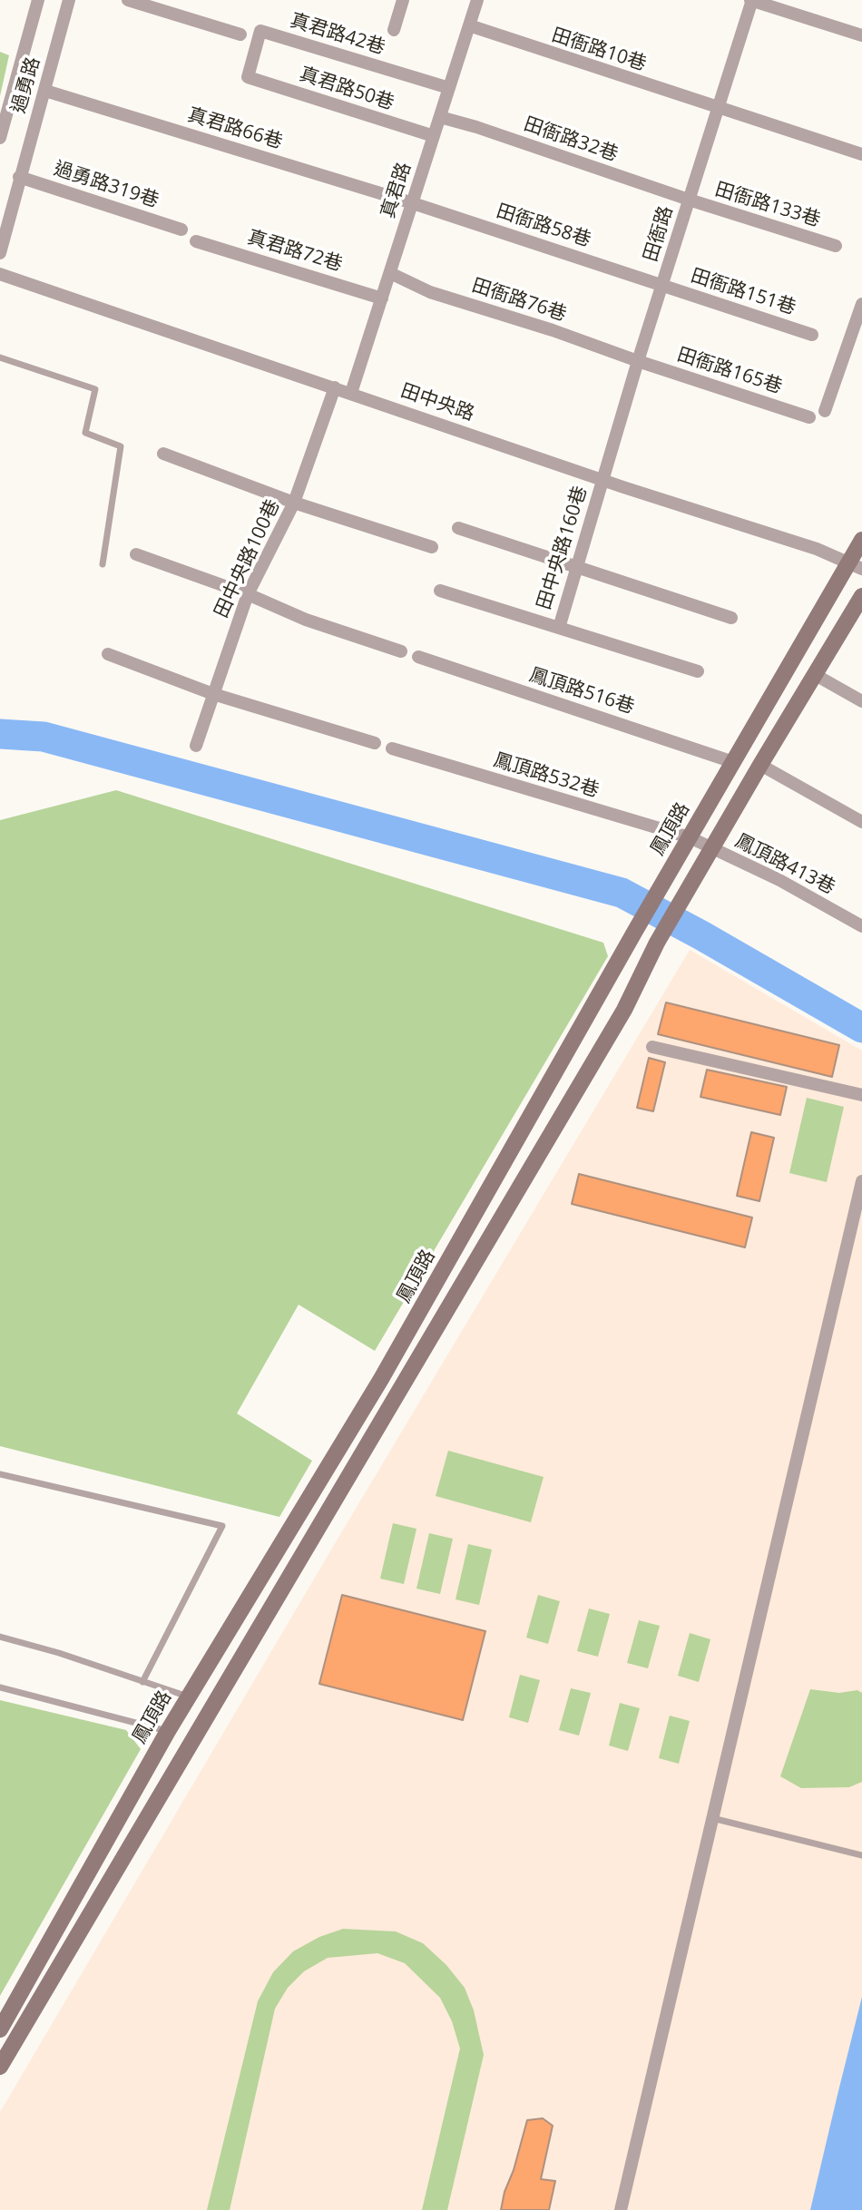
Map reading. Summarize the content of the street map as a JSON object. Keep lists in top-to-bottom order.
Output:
{
  "streets": {
    "main road": ["鳳頂路"],
    "street": [
      "真君路42巷",
      "田衙路10巷",
      "過勇路",
      "真君路50巷",
      "真君路66巷",
      "田衙路32巷",
      "過勇路319巷",
      "真君路",
      "田衙路133巷",
      "田衙路58巷",
      "田衙路",
      "真君路72巷",
      "田衙路151巷",
      "田衙路76巷",
      "田衙路165巷",
      "田中央路",
      "田中央路160巷",
      "田中央路100巷",
      "鳳頂路516巷",
      "鳳頂路532巷",
      "鳳頂路413巷"
    ]
  },
  "crossings": [
    ["真君路42巷", "真君路50巷"],
    ["真君路42巷", "真君路"],
    ["田衙路10巷", "真君路"],
    ["田衙路10巷", "田衙路"],
    ["過勇路", "真君路66巷"],
    ["過勇路", "過勇路319巷"],
    ["真君路50巷", "真君路"],
    ["真君路66巷", "真君路"],
    ["真君路66巷", "田衙路58巷"],
    ["田衙路32巷", "真君路"],
    ["田衙路32巷", "田衙路133巷"],
    ["田衙路32巷", "田衙路"],
    ["真君路", "田衙路58巷"],
    ["真君路", "真君路72巷"],
    ["真君路", "田衙路76巷"],
    ["真君路", "田中央路"],
    ["田衙路133巷", "田衙路"],
    ["田衙路58巷", "田衙路"],
    ["田衙路58巷", "田衙路151巷"],
    ["田衙路", "田衙路151巷"],
    ["田衙路", "田衙路76巷"],
    ["田衙路", "田衙路165巷"],
    ["田衙路", "田中央路"],
    ["田衙路", "田中央路160巷"],
    ["田衙路76巷", "田衙路165巷"],
    ["田中央路", "田中央路160巷"],
    ["田中央路", "田中央路100巷"],
    ["田中央路", "鳳頂路"],
    ["鳳頂路516巷", "鳳頂路"],
    ["鳳頂路532巷", "鳳頂路"],
    ["鳳頂路532巷", "鳳頂路413巷"],
    ["鳳頂路", "鳳頂路413巷"]
  ]
}
